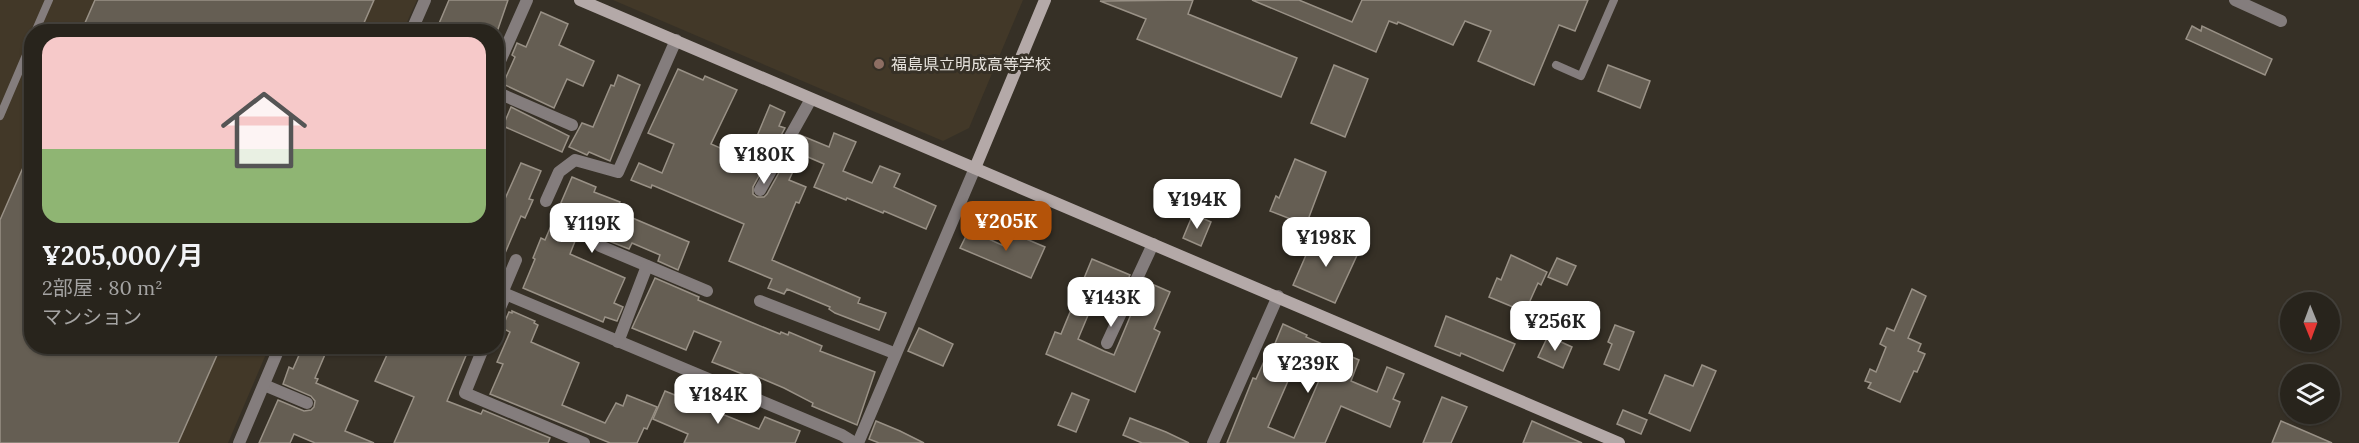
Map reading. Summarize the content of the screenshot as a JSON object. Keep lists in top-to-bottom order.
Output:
{
  "places": ["福島県立明成高等学校"],
  "north": "bottom",
  "page": {
    "list": [
      {
        "name": "¥205,000/月",
        "note": "2部屋 · 80 m² · マンション"
      }
    ],
    "price": [
      "¥180K",
      "¥194K",
      "¥205K",
      "¥119K",
      "¥198K",
      "¥143K",
      "¥256K",
      "¥239K",
      "¥184K"
    ]
  }
}
